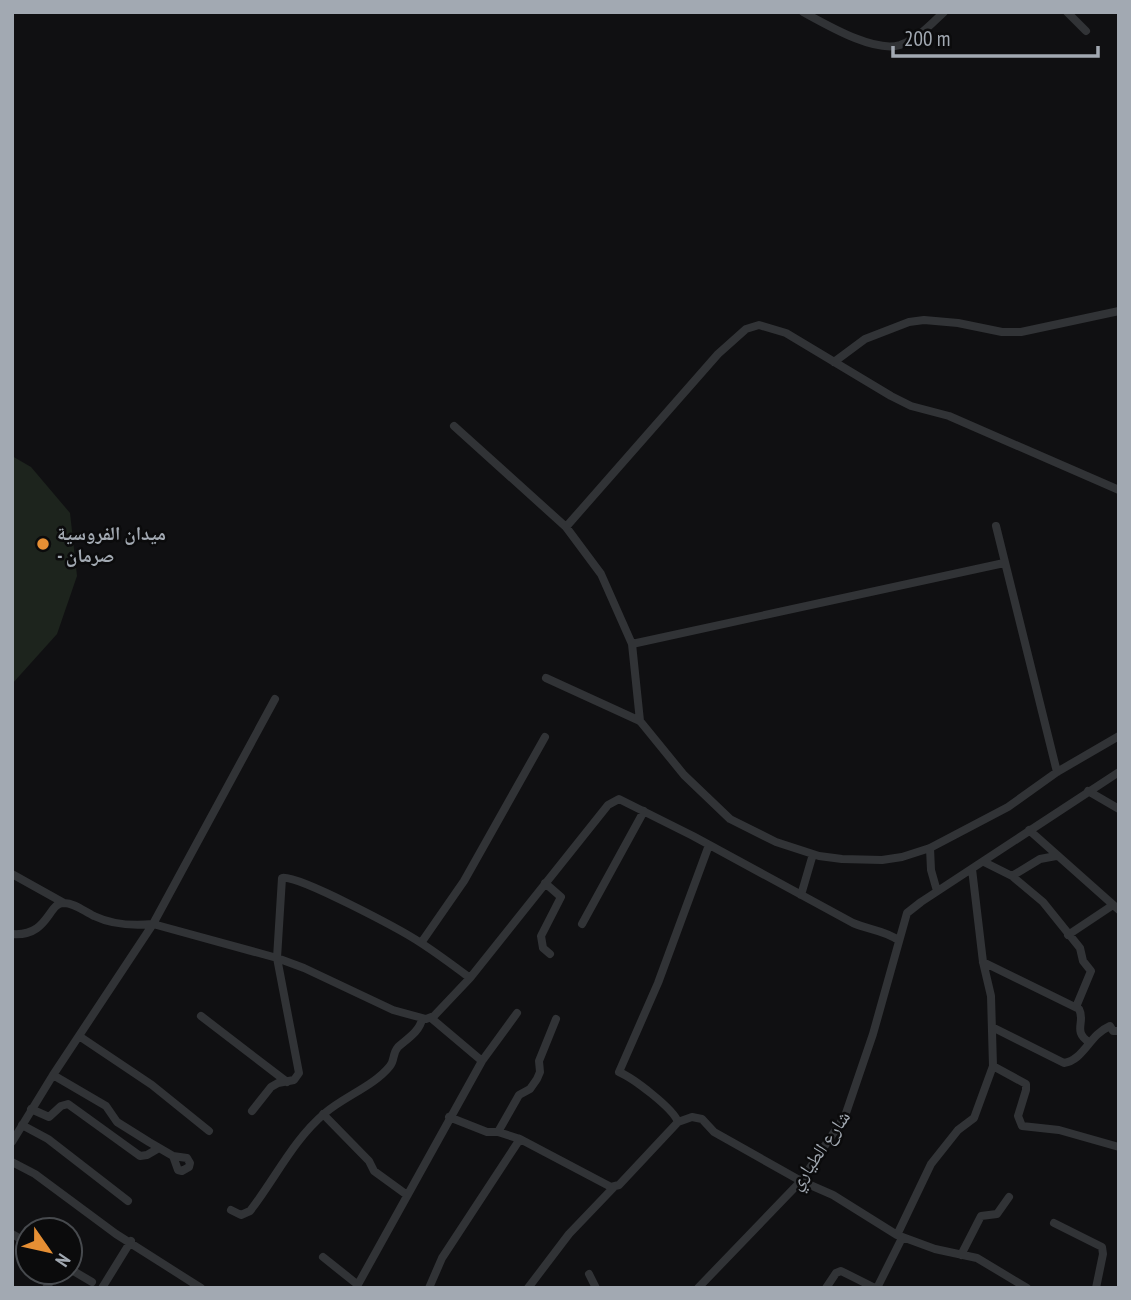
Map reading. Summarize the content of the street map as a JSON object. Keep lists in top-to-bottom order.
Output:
{
  "streets": {
    "street": ["شارع الطياري"]
  },
  "places": ["ميدان الفروسية - صرمان"],
  "scale_bar": "200 m",
  "north": "bottom right"
}
